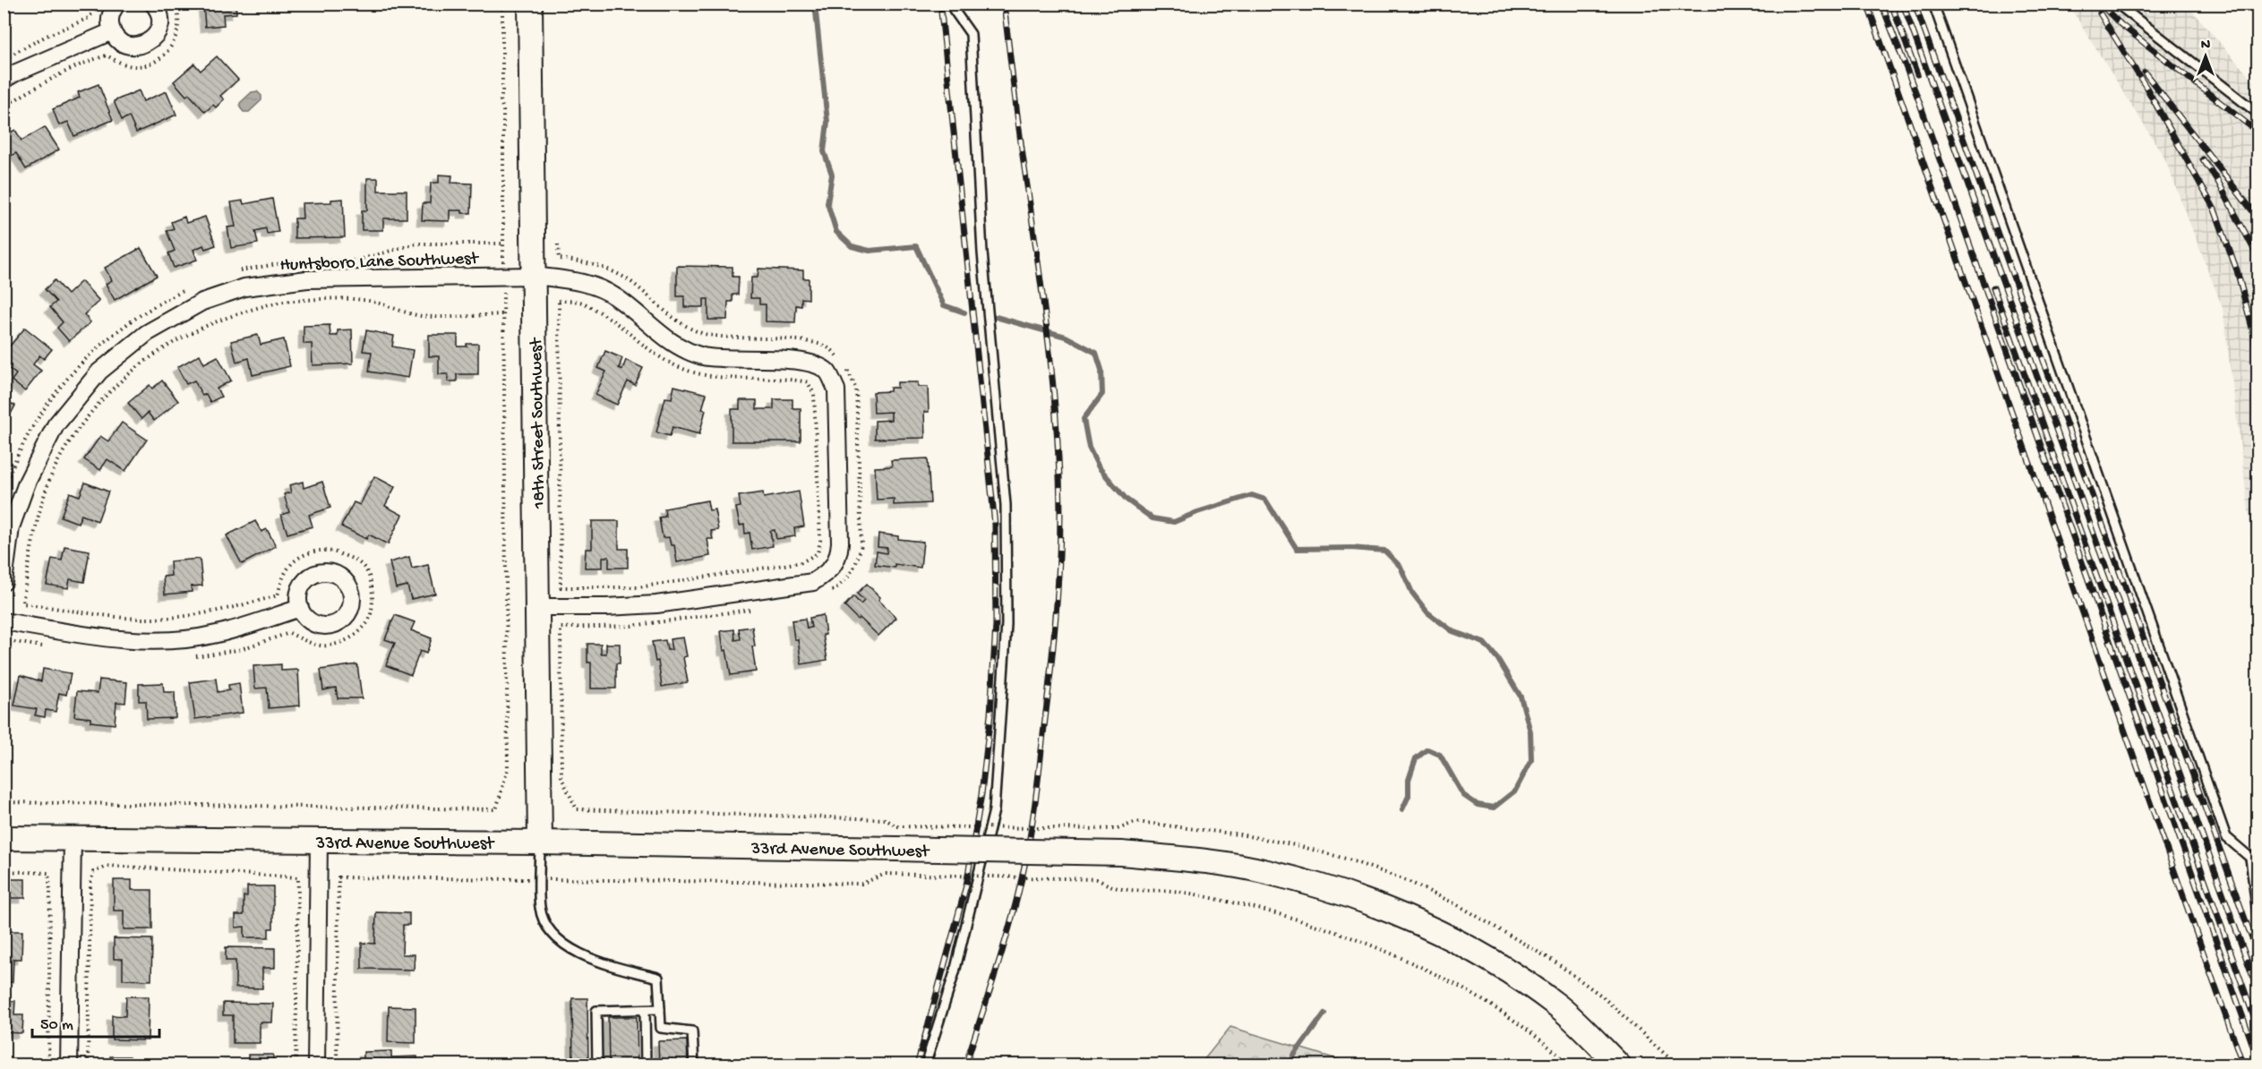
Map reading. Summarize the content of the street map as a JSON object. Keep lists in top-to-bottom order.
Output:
{
  "streets": {
    "street": ["Huntsboro Lane Southwest", "18th Street Southwest", "33rd Avenue Southwest"]
  },
  "crossings": [
    ["Huntsboro Lane Southwest", "18th Street Southwest"],
    ["18th Street Southwest", "33rd Avenue Southwest"]
  ],
  "scale_bar": "50 m",
  "north": "top"
}
